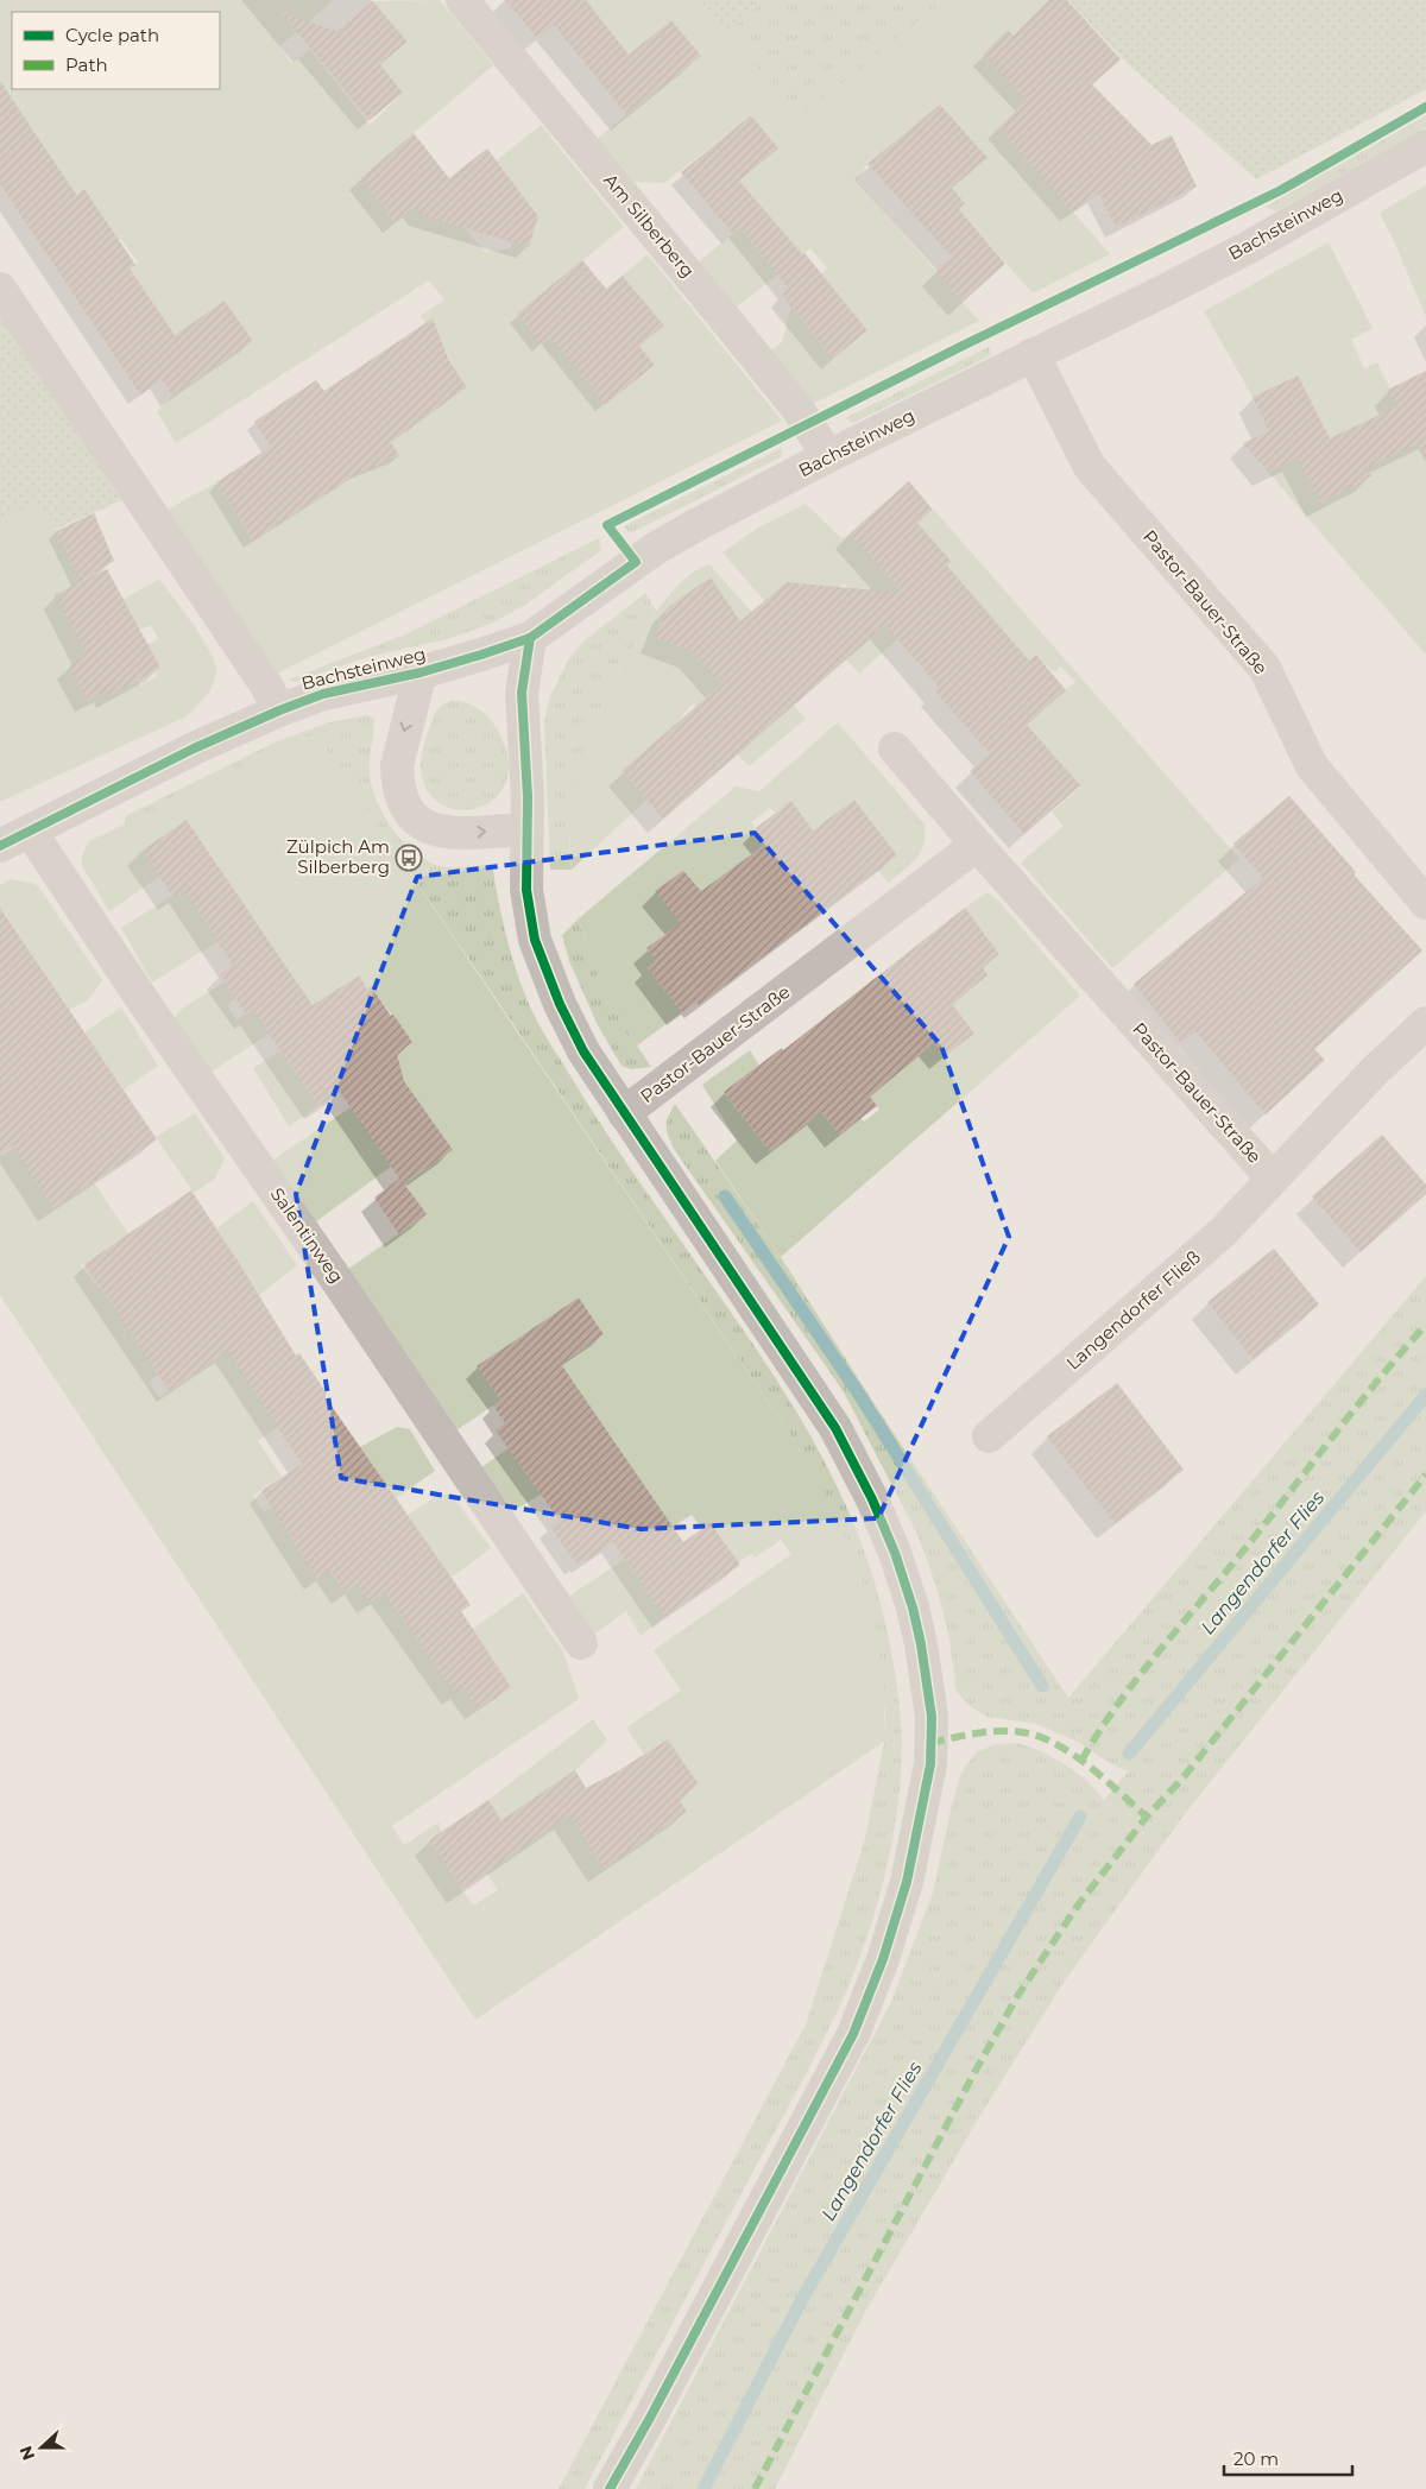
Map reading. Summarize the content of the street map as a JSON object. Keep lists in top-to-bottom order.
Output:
{
  "streets": {
    "street": [
      "Bachsteinweg",
      "Am Silberberg",
      "Pastor-Bauer-Straße",
      "Salentinweg",
      "Langendorfer Fließ"
    ]
  },
  "crossings": [
    ["Bachsteinweg", "Am Silberberg"],
    ["Bachsteinweg", "Pastor-Bauer-Straße"],
    ["Bachsteinweg", "Salentinweg"],
    ["Pastor-Bauer-Straße", "Langendorfer Fließ"]
  ],
  "water": ["Langendorfer Flies"],
  "places": {
    "bus stop": ["Zülpich Am Silberberg"]
  },
  "legend": ["Cycle path", "Path"],
  "scale_bar": "20 m",
  "north": "left"
}
